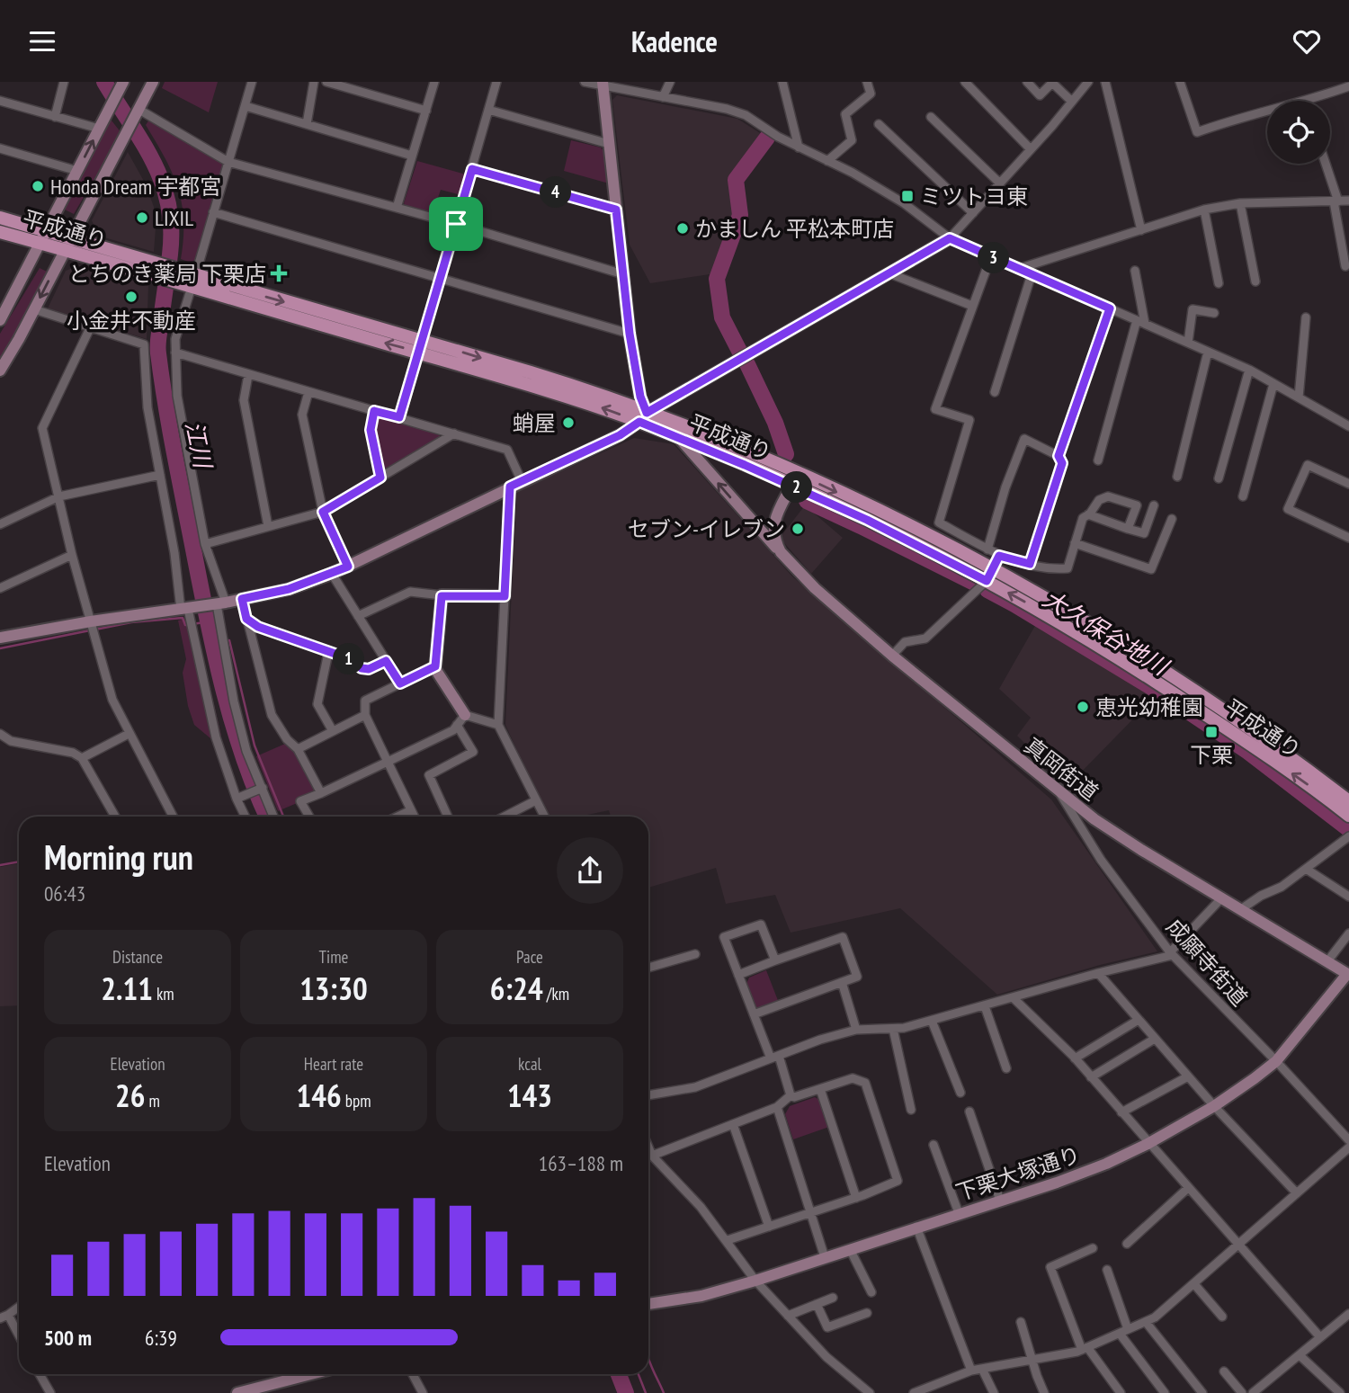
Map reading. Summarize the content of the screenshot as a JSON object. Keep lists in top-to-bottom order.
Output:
{
  "streets": {
    "main road": ["平成通り"],
    "street": ["真岡街道", "成願寺街道", "下栗大塚通り"]
  },
  "crossings": [
    ["平成通り", "真岡街道"],
    ["真岡街道", "成願寺街道"],
    ["真岡街道", "下栗大塚通り"],
    ["成願寺街道", "下栗大塚通り"]
  ],
  "water": ["江川", "大久保谷地川"],
  "places": {
    "other": [
      "Honda Dream 宇都宮",
      "LIXIL",
      "かましん 平松本町店",
      "小金井不動産",
      "蛸屋",
      "セブン-イレブン",
      "恵光幼稚園"
    ],
    "transit": ["ミツトヨ東", "下栗"],
    "health": ["とちのき薬局 下栗店"]
  },
  "page": {
    "header": "Kadence",
    "pins": [
      "4",
      "3",
      "2",
      "1"
    ],
    "heading": ["Morning run", "06:43"],
    "stats": [
      ["Distance", "2.11 km"],
      ["Time", "13:30"],
      ["Pace", "6:24 /km"],
      ["Elevation", "26 m"],
      ["Heart rate", "146 bpm"],
      ["kcal", "143"]
    ],
    "chart": ["Elevation", "163–188 m"],
    "list": [
      {
        "name": "500 m",
        "note": "6:39"
      }
    ]
  }
}
